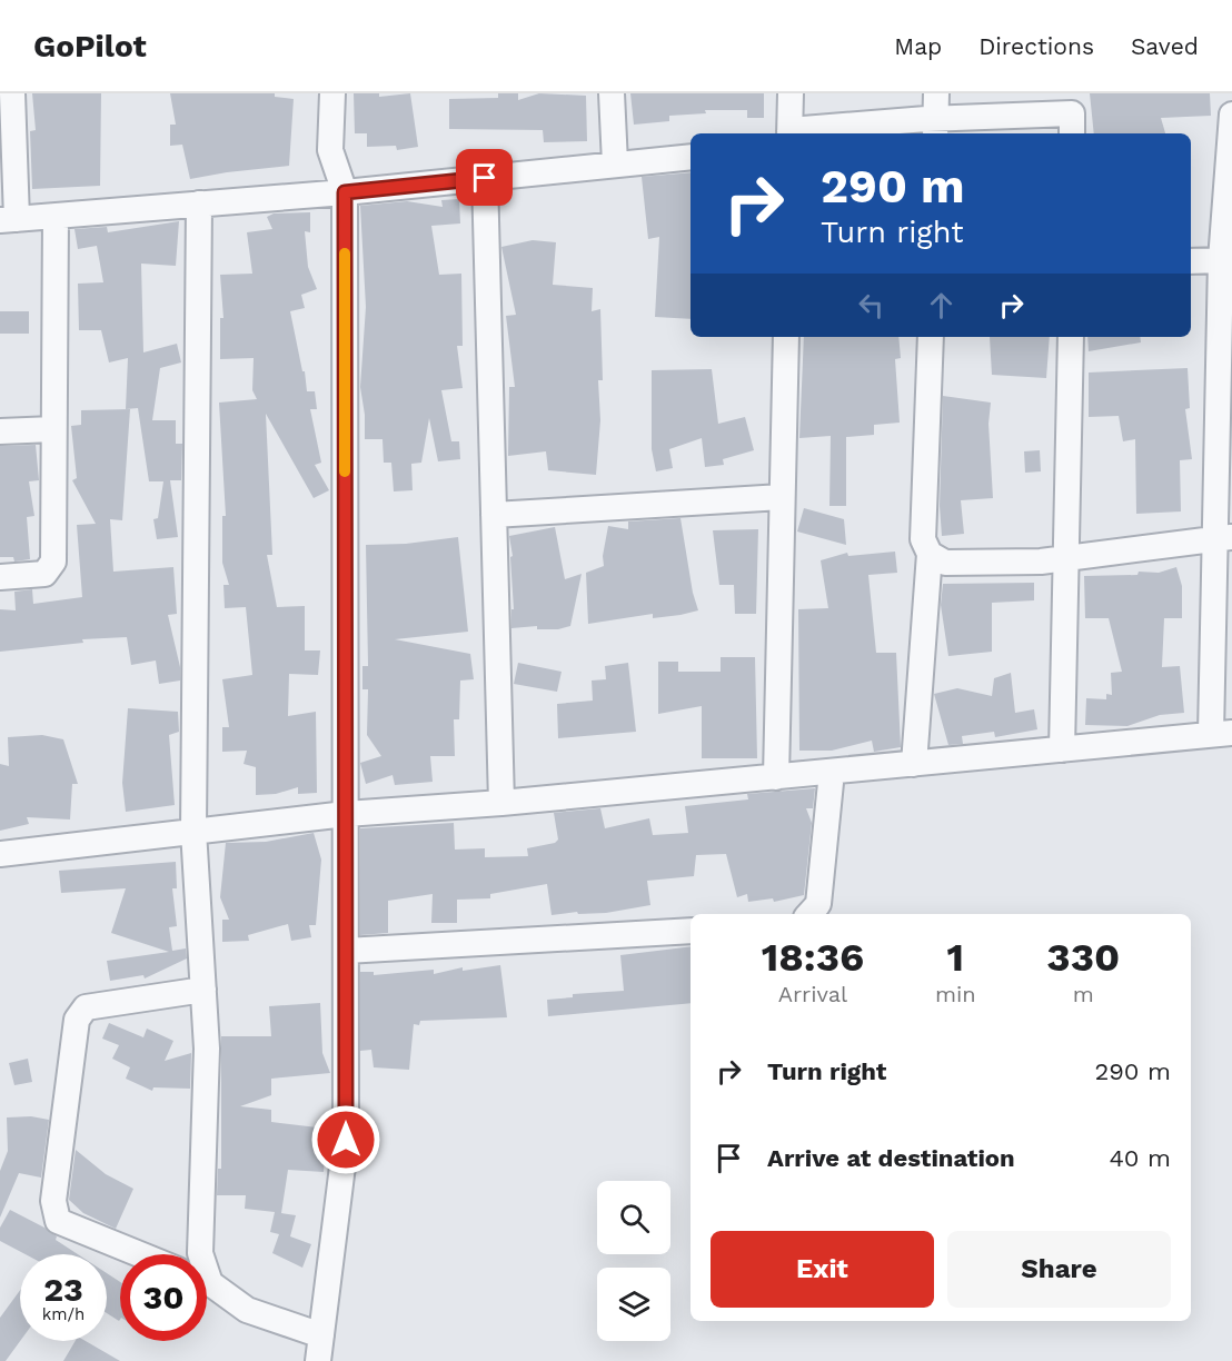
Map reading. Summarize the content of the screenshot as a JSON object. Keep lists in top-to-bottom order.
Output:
{
  "page": {
    "header": "GoPilot",
    "nav": ["Map", "Directions", "Saved"],
    "turn": ["290 m", "Turn right"],
    "eta": [
      "18:36",
      "Arrival",
      "1",
      "min",
      "330",
      "m"
    ],
    "list": [
      {
        "name": "Turn right",
        "value": "290 m"
      },
      {
        "name": "Arrive at destination",
        "value": "40 m"
      }
    ],
    "buttons": ["Exit", "Share"],
    "speed": "23 km/h",
    "limit": "30"
  }
}
